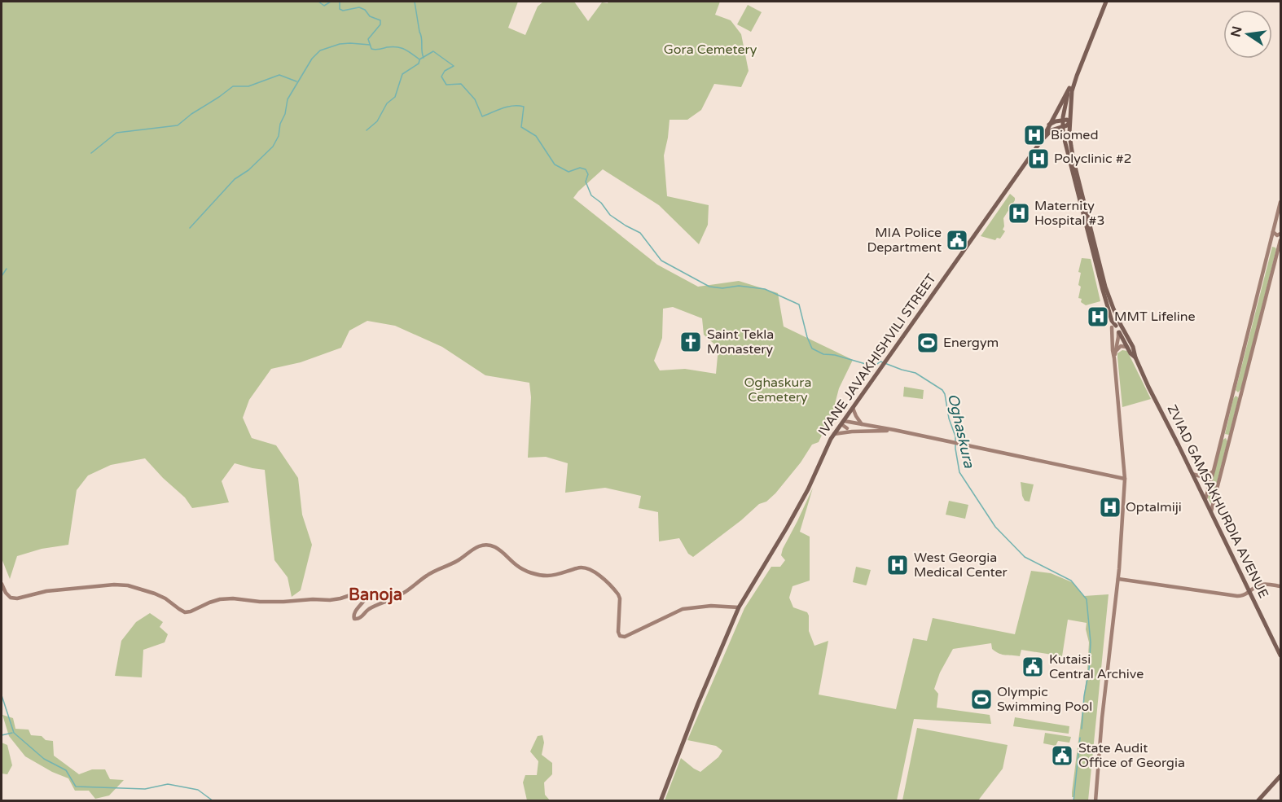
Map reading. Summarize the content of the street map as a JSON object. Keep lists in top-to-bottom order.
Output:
{
  "streets": {
    "main road": ["IVANE JAVAKHISHVILI STREET", "ZVIAD GAMSAKHURDIA AVENUE"]
  },
  "districts": ["Banoja"],
  "water": ["Oghaskura"],
  "parks": ["Gora Cemetery", "Oghaskura Cemetery"],
  "places": {
    "hospital": [
      "Biomed",
      "Polyclinic #2",
      "Maternity Hospital #3",
      "MMT Lifeline",
      "Optalmiji",
      "West Georgia Medical Center"
    ],
    "public building": ["MIA Police Department", "Kutaisi Central Archive", "State Audit Office of Georgia"],
    "church": ["Saint Tekla Monastery"],
    "sports": ["Energym", "Olympic Swimming Pool"]
  },
  "north": "left"
}
